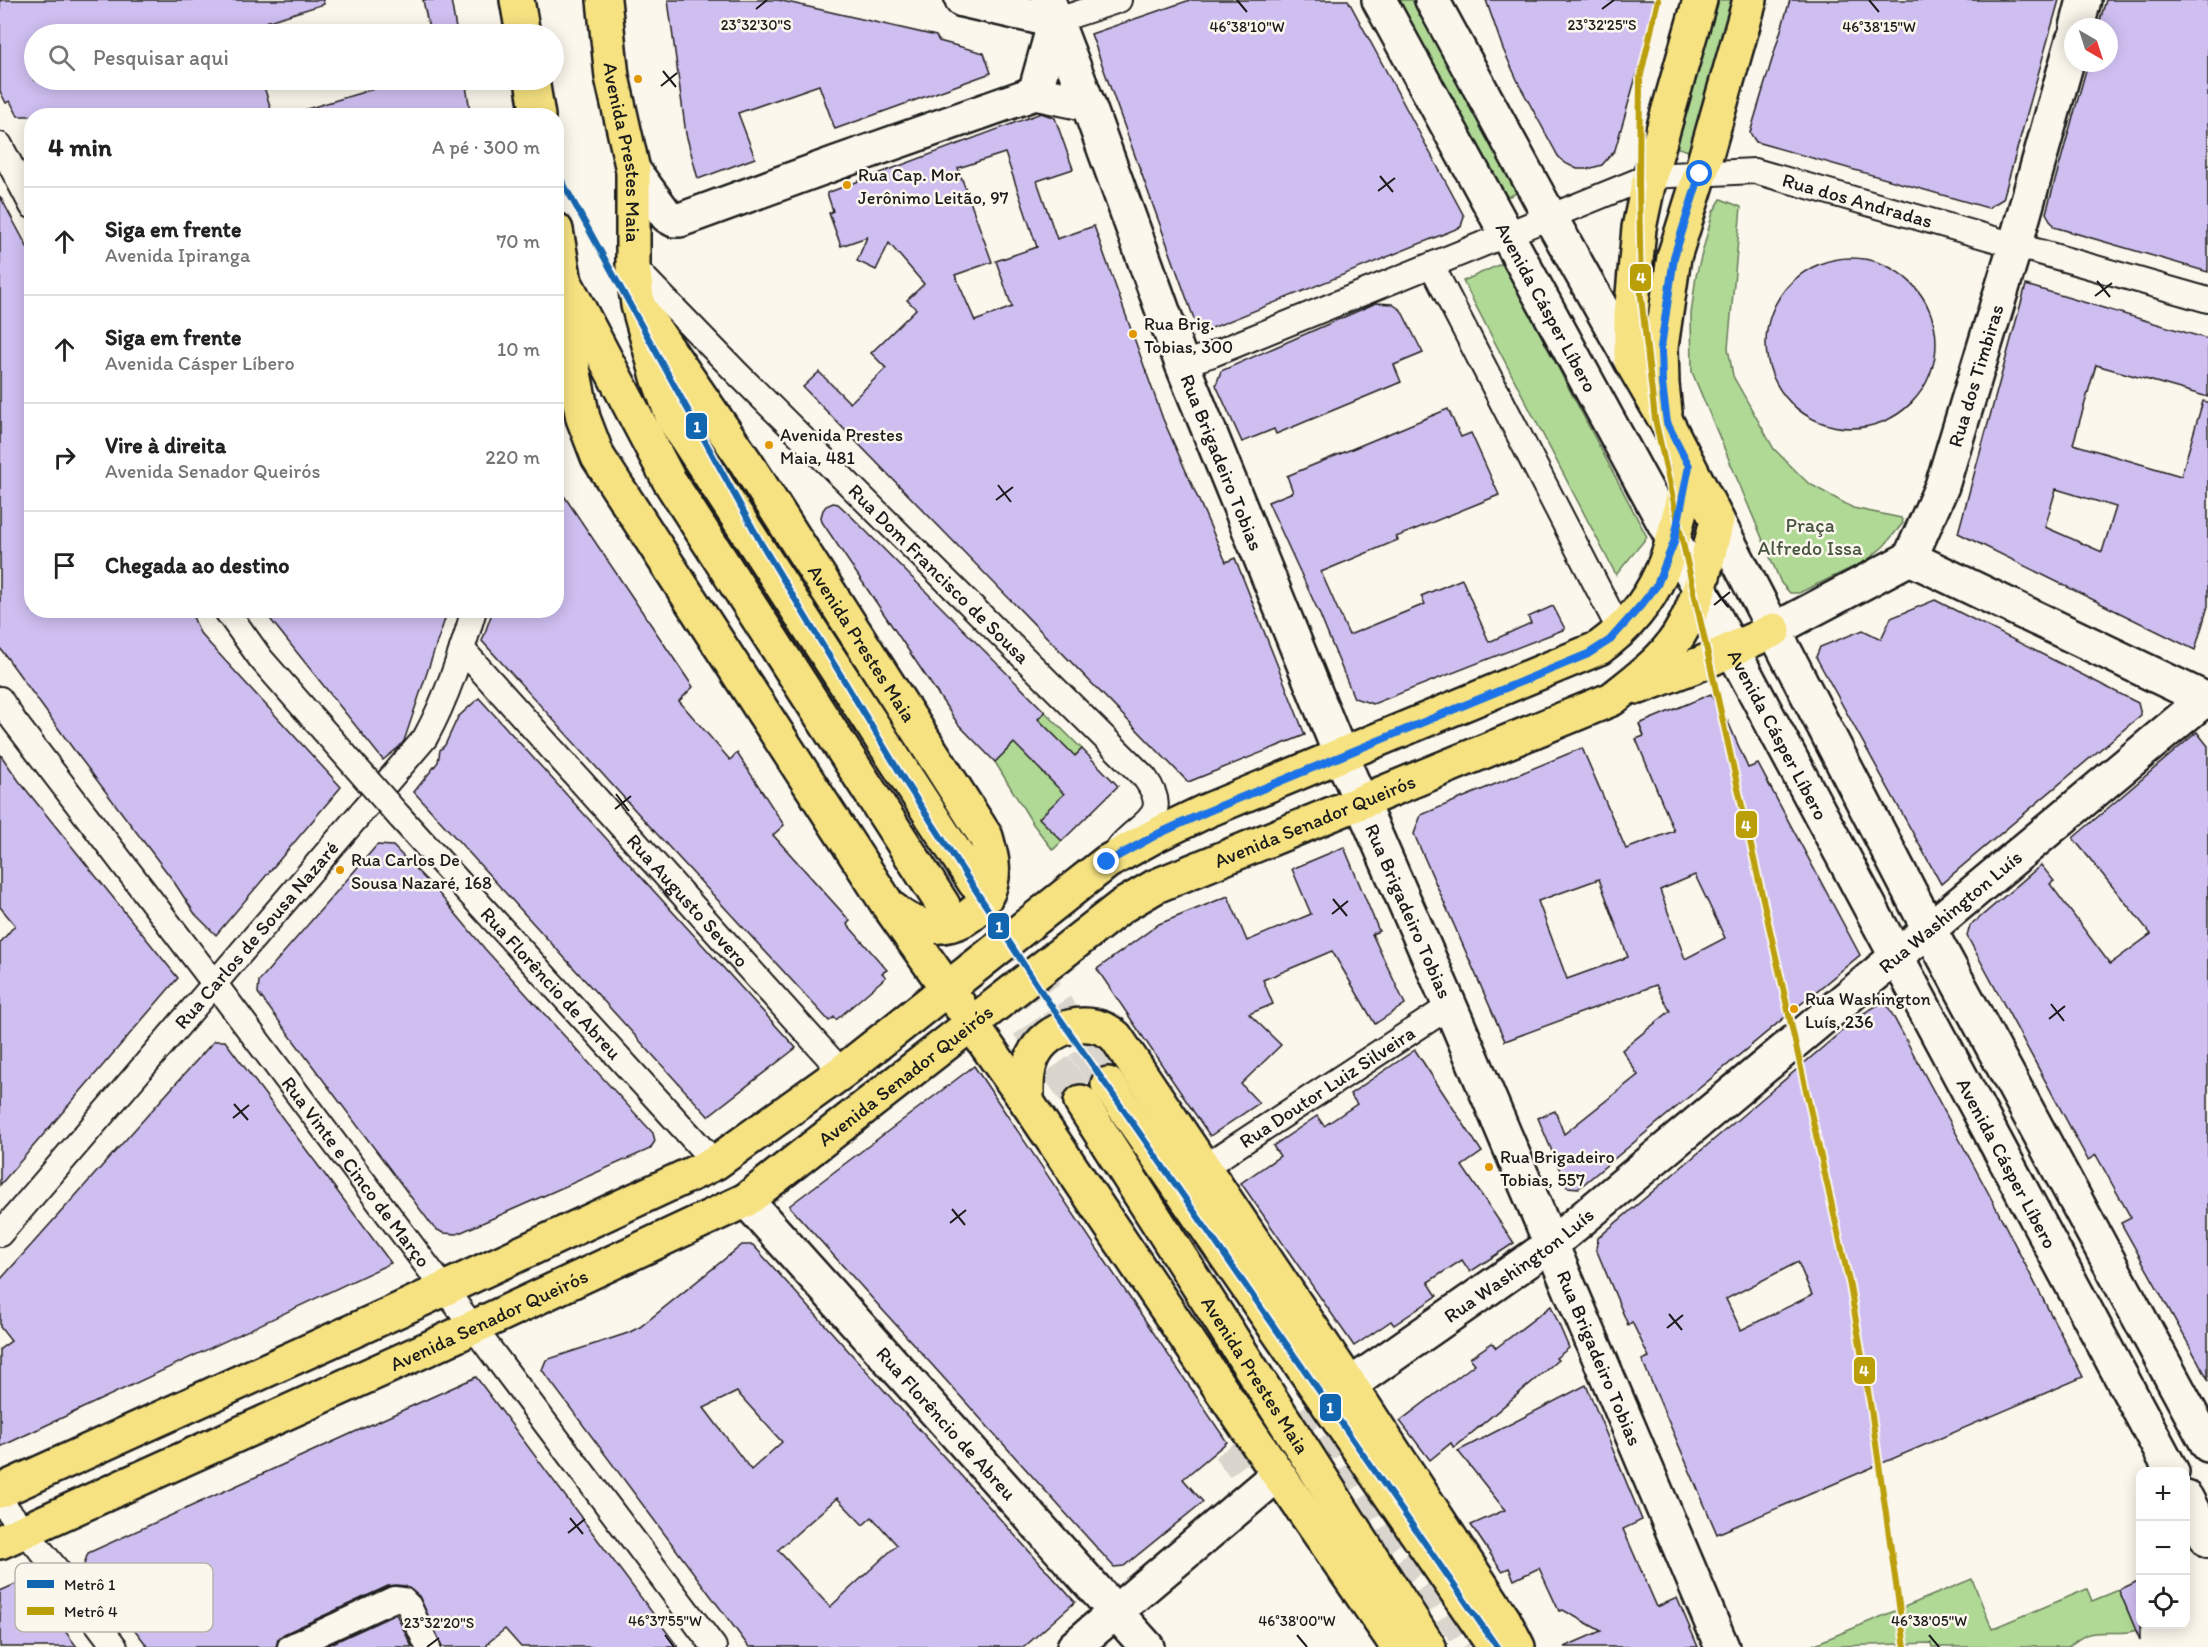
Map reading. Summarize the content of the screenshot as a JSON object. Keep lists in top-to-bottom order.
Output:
{
  "streets": {
    "main road": ["Avenida Prestes Maia", "Avenida Senador Queirós"],
    "street": [
      "Rua dos Andradas",
      "Avenida Cásper Líbero",
      "Rua dos Timbiras",
      "Rua Brigadeiro Tobias",
      "Rua Dom Francisco de Sousa",
      "Rua Augusto Severo",
      "Rua Washington Luís",
      "Rua Carlos de Sousa Nazaré",
      "Rua Florêncio de Abreu",
      "Rua Doutor Luiz Silveira",
      "Rua Vinte e Cinco de Março"
    ]
  },
  "crossings": [
    ["Avenida Prestes Maia", "Rua Dom Francisco de Sousa"],
    ["Avenida Prestes Maia", "Avenida Senador Queirós"],
    ["Rua dos Andradas", "Avenida Cásper Líbero"],
    ["Rua dos Andradas", "Rua dos Timbiras"],
    ["Rua dos Andradas", "Rua Brigadeiro Tobias"],
    ["Avenida Cásper Líbero", "Avenida Senador Queirós"],
    ["Avenida Cásper Líbero", "Rua Washington Luís"],
    ["Rua Brigadeiro Tobias", "Avenida Senador Queirós"],
    ["Rua Brigadeiro Tobias", "Rua Washington Luís"],
    ["Rua Brigadeiro Tobias", "Rua Doutor Luiz Silveira"],
    ["Avenida Senador Queirós", "Rua Florêncio de Abreu"],
    ["Avenida Senador Queirós", "Rua Vinte e Cinco de Março"],
    ["Rua Augusto Severo", "Rua Carlos de Sousa Nazaré"],
    ["Rua Carlos de Sousa Nazaré", "Rua Vinte e Cinco de Março"]
  ],
  "parks": ["Praça Alfredo Issa"],
  "places": [
    "Rua Cap. Mor Jerônimo Leitão, 97",
    "Rua Brig. Tobias, 300",
    "Avenida Prestes Maia, 481",
    "Rua Carlos De Sousa Nazaré, 168",
    "Rua Washington Luís, 236",
    "Rua Brigadeiro Tobias, 557"
  ],
  "lines": ["metro line 4", "metro line 1"],
  "legend": ["Metrô 1", "Metrô 4"],
  "north": "bottom right",
  "page": {
    "search": "Pesquisar aqui",
    "heading": ["4 min", "A pé · 300 m"],
    "list": [
      ["Siga em frente", "Avenida Ipiranga", "70 m"],
      ["Siga em frente", "Avenida Cásper Líbero", "10 m"],
      ["Vire à direita", "Avenida Senador Queirós", "220 m"],
      "Chegada ao destino"
    ],
    "map_buttons": ["+", "−"]
  },
  "coordinates": [
    "23°32'30\"S",
    "23°32'25\"S",
    "46°38'10\"W",
    "46°38'15\"W",
    "46°37'55\"W",
    "46°38'00\"W",
    "46°38'05\"W",
    "23°32'20\"S"
  ]
}
